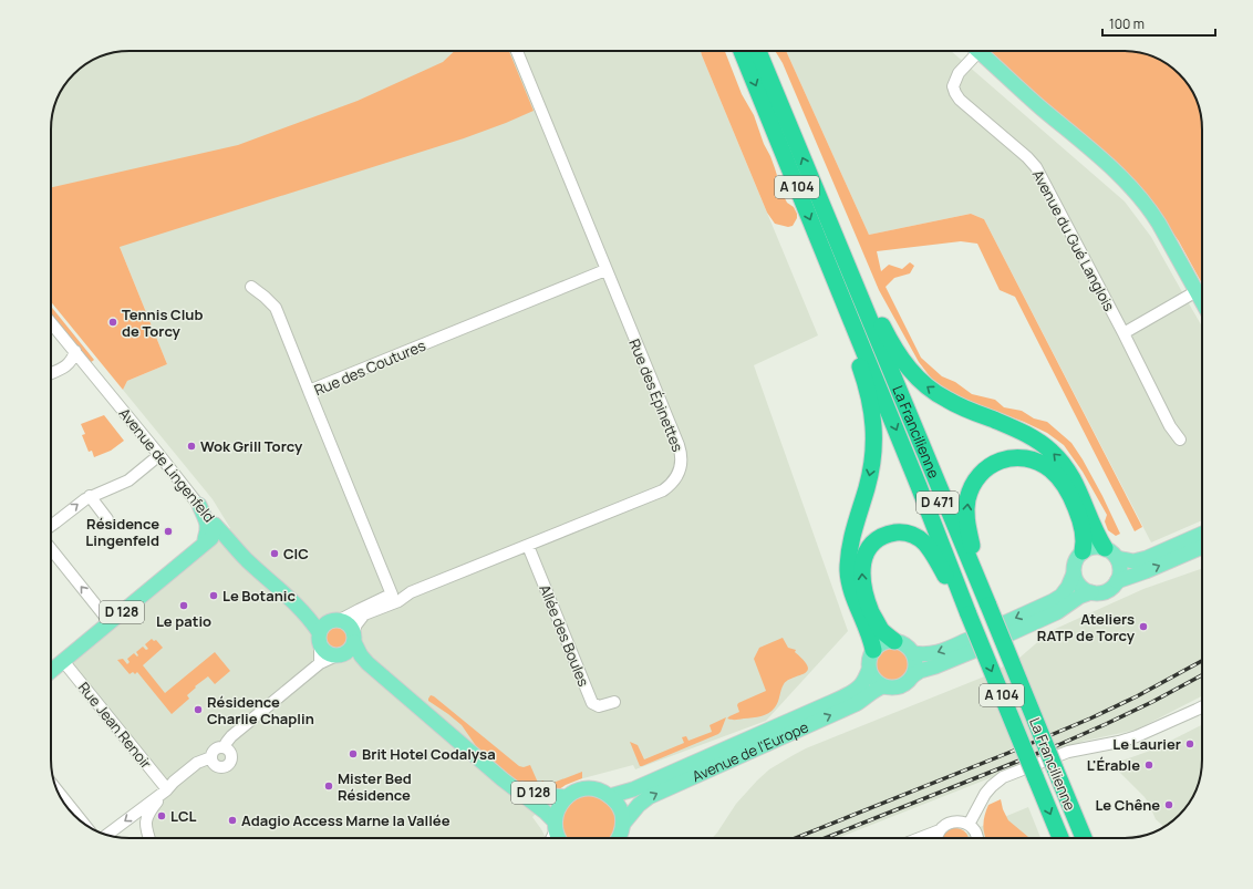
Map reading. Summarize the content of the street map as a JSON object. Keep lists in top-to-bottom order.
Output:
{
  "streets": {
    "highway": ["A 104", "La Francilienne"],
    "main road": [
      "Avenue de Lingenfeld",
      "D 471",
      "D 128",
      "Avenue de l'Europe"
    ],
    "street": [
      "Avenue du Gué Langlois",
      "Rue des Coutures",
      "Rue des Épinettes",
      "Allée des Boules",
      "Rue Jean Renoir"
    ]
  },
  "crossings": [
    ["Rue des Coutures", "Rue des Épinettes"],
    ["Rue des Épinettes", "Avenue de Lingenfeld"],
    ["Rue des Épinettes", "D 128"],
    ["Rue des Épinettes", "Allée des Boules"],
    ["La Francilienne", "D 471"],
    ["Avenue de Lingenfeld", "D 128"],
    ["D 128", "Rue Jean Renoir"]
  ],
  "places": [
    "Tennis Club de Torcy",
    "Wok Grill Torcy",
    "Résidence Lingenfeld",
    "CIC",
    "Le Botanic",
    "Le patio",
    "Ateliers RATP de Torcy",
    "Résidence Charlie Chaplin",
    "Le Laurier",
    "Brit Hotel Codalysa",
    "L'Érable",
    "Mister Bed Résidence",
    "Le Chêne",
    "LCL",
    "Adagio Access Marne la Vallée"
  ],
  "scale_bar": "100 m"
}
